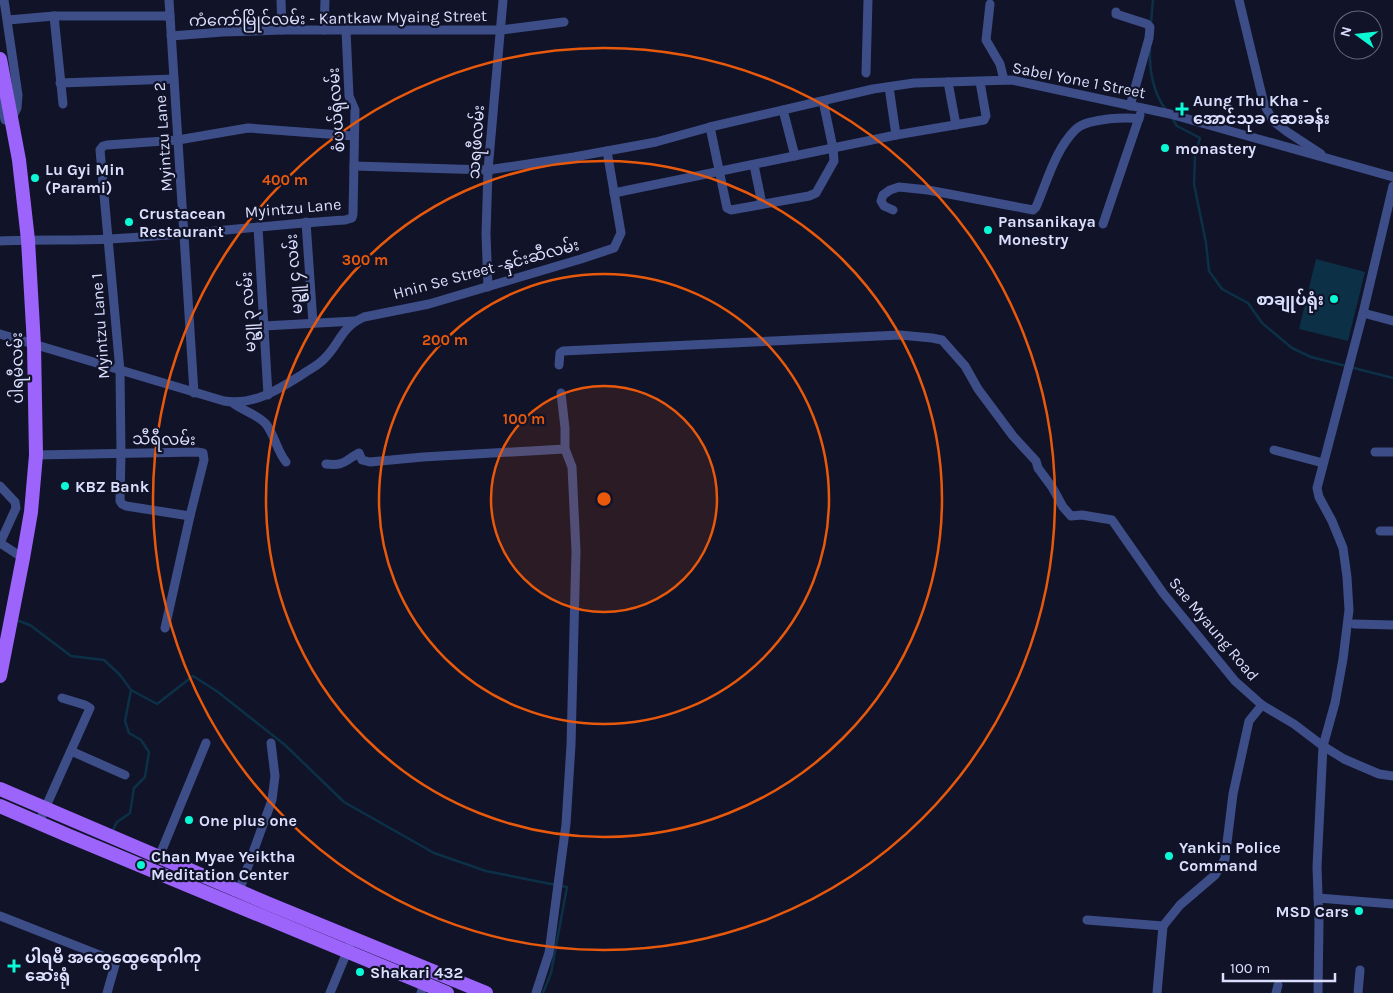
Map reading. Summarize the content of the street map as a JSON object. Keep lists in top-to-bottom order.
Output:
{
  "streets": {
    "main road": ["ပါရမီလမ်း"],
    "street": [
      "ကံကော်မြိုင်လမ်း - Kantkaw Myaing Street",
      "Sabel Yone 1 Street",
      "စံပယ်ရုံလမ်း",
      "Myintzu Lane 2",
      "သရဖီလမ်း",
      "Myintzu Lane",
      "Hnin Se Street -နှင်းဆီလမ်း",
      "မဥ္ဇူ ၄ လမ်း",
      "မဥ္ဇူ ၃ လမ်း",
      "Myintzu Lane 1",
      "သီရီလမ်း",
      "Sae Myaung Road"
    ]
  },
  "crossings": [
    ["ကံကော်မြိုင်လမ်း - Kantkaw Myaing Street", "စံပယ်ရုံလမ်း"],
    ["ကံကော်မြိုင်လမ်း - Kantkaw Myaing Street", "Myintzu Lane 2"],
    ["ကံကော်မြိုင်လမ်း - Kantkaw Myaing Street", "သရဖီလမ်း"],
    ["Sabel Yone 1 Street", "စံပယ်ရုံလမ်း"],
    ["Sabel Yone 1 Street", "သရဖီလမ်း"],
    ["Sabel Yone 1 Street", "Hnin Se Street -နှင်းဆီလမ်း"],
    ["စံပယ်ရုံလမ်း", "Myintzu Lane"],
    ["Myintzu Lane 2", "Myintzu Lane"],
    ["Myintzu Lane 2", "Hnin Se Street -နှင်းဆီလမ်း"],
    ["Myintzu Lane 2", "Myintzu Lane 1"],
    ["သရဖီလမ်း", "Hnin Se Street -နှင်းဆီလမ်း"],
    ["Myintzu Lane", "မဥ္ဇူ ၄ လမ်း"],
    ["Myintzu Lane", "မဥ္ဇူ ၃ လမ်း"],
    ["Myintzu Lane", "Myintzu Lane 1"],
    ["Myintzu Lane", "ပါရမီလမ်း"],
    ["Hnin Se Street -နှင်းဆီလမ်း", "မဥ္ဇူ ၃ လမ်း"],
    ["Hnin Se Street -နှင်းဆီလမ်း", "Myintzu Lane 1"],
    ["Hnin Se Street -နှင်းဆီလမ်း", "ပါရမီလမ်း"],
    ["Myintzu Lane 1", "သီရီလမ်း"],
    ["ပါရမီလမ်း", "သီရီလမ်း"]
  ],
  "places": {
    "health": ["Aung Thu Kha - အောင်သုခ ဆေးခန်း", "ပါရမီ အထွေထွေရောဂါကု ဆေးရုံ"],
    "other": [
      "monastery",
      "Lu Gyi Min (Parami)",
      "Crustacean Restaurant",
      "Pansanikaya Monestry",
      "စာချုပ်ရုံး",
      "KBZ Bank",
      "One plus one",
      "Yankin Police Command",
      "Chan Myae Yeiktha Meditation Center",
      "MSD Cars",
      "Shakari 432"
    ]
  },
  "scale_bar": "100 m",
  "north": "left",
  "rings": [
    "400 m",
    "300 m",
    "200 m",
    "100 m"
  ]
}
